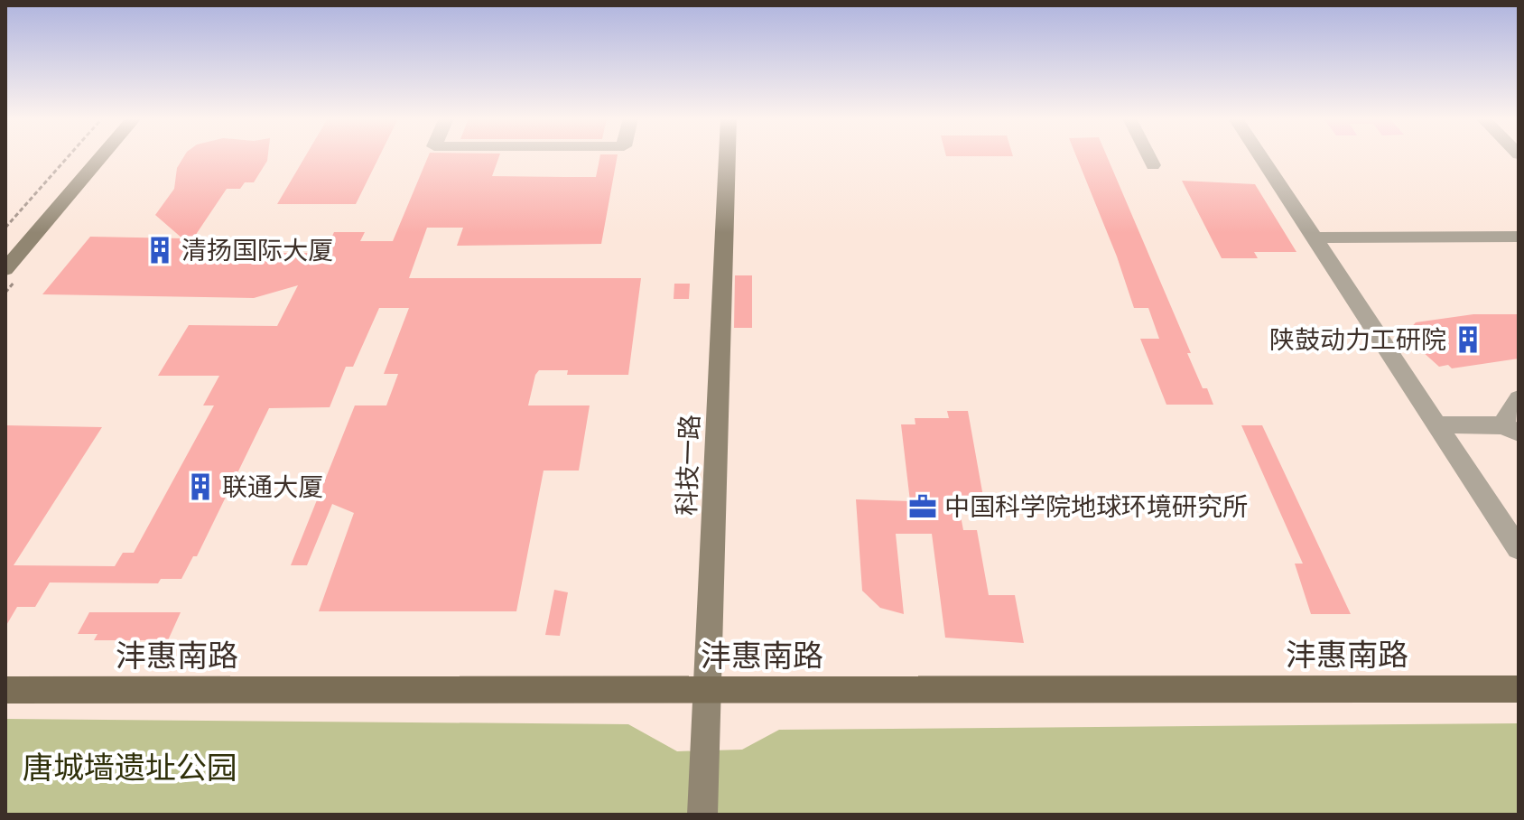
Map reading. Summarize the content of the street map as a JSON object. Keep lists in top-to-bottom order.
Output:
{
  "streets": {
    "main road": ["沣惠南路"],
    "street": ["科技一路"]
  },
  "crossings": [
    ["科技一路", "沣惠南路"]
  ],
  "parks": ["唐城墙遗址公园"],
  "places": {
    "building": ["清扬国际大厦", "陕鼓动力工研院", "联通大厦"],
    "office": ["中国科学院地球环境研究所"]
  }
}
